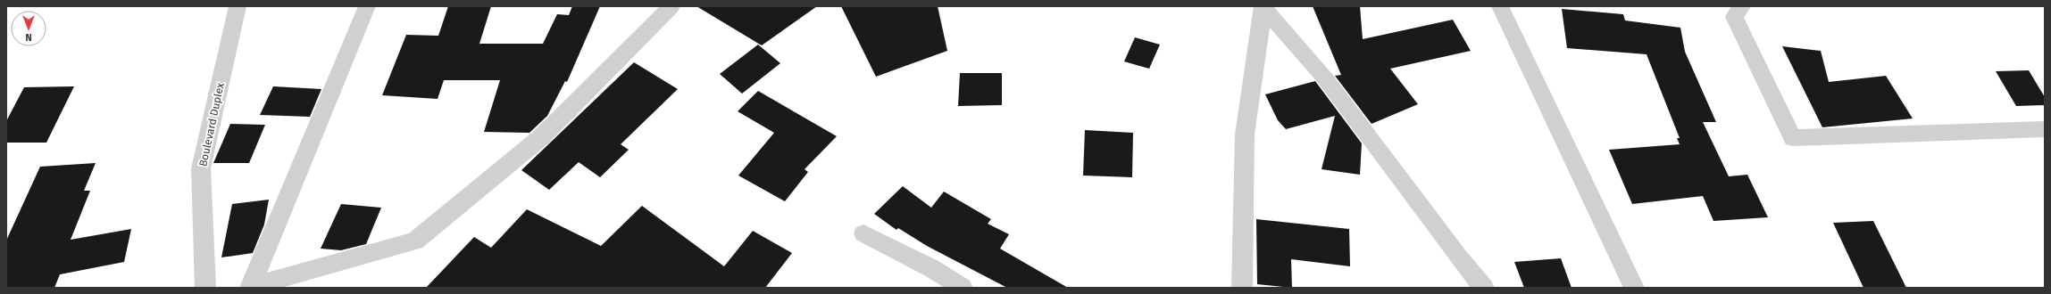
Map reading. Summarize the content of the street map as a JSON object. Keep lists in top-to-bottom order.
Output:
{
  "streets": {
    "street": ["Boulevard Duplex"]
  },
  "north": "bottom"
}
